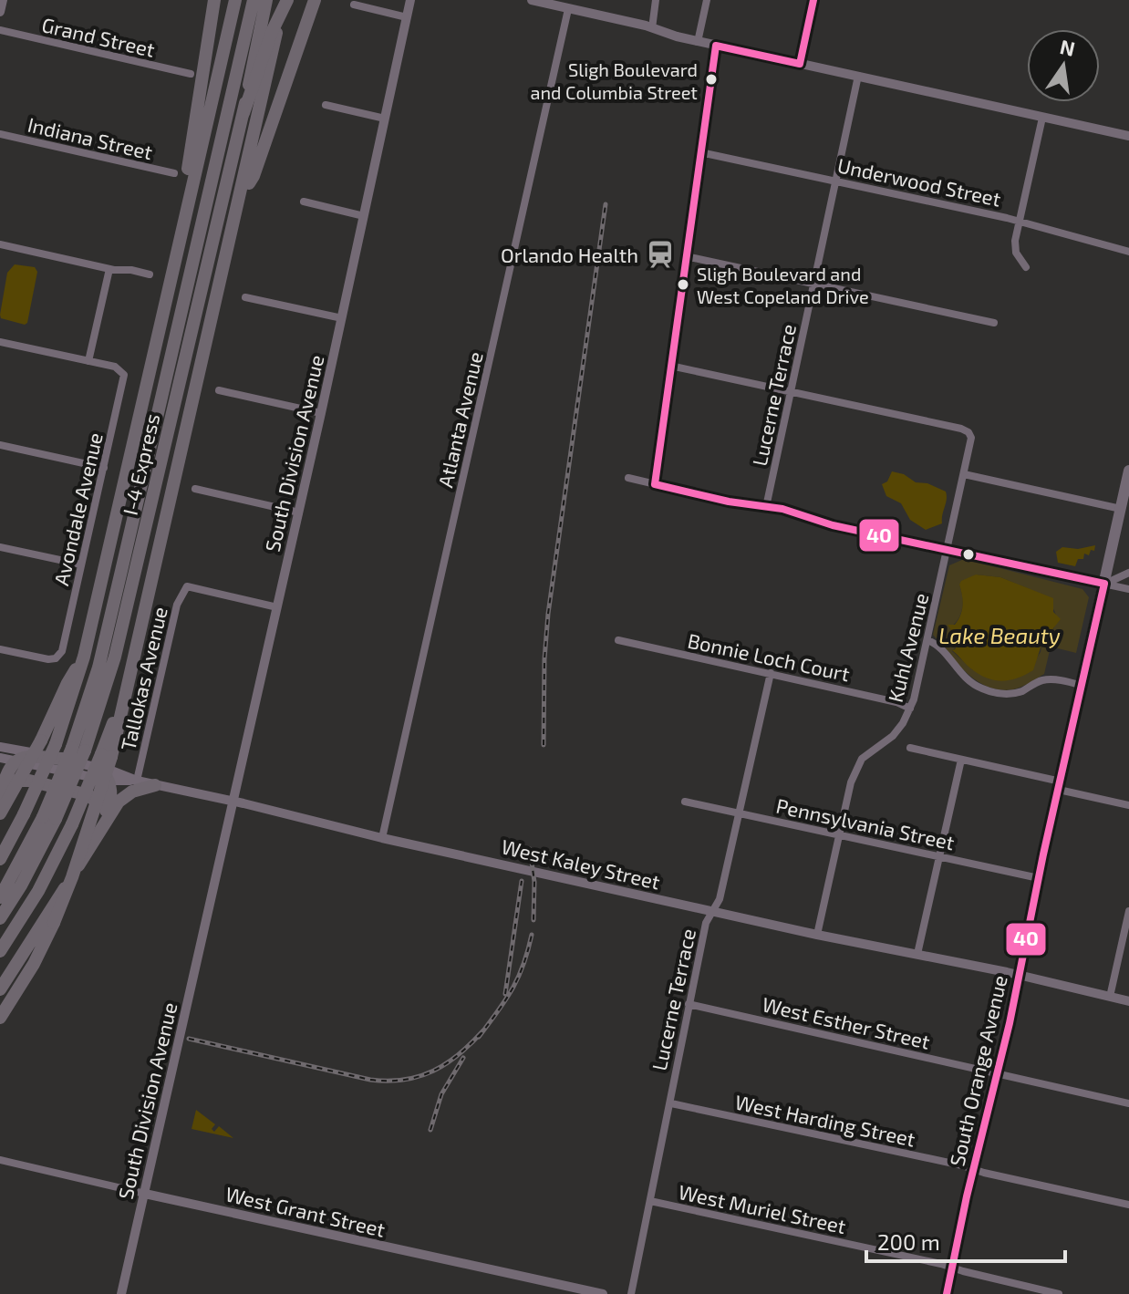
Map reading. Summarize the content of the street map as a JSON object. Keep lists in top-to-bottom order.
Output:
{
  "streets": {
    "highway": ["I-4 Express"],
    "main road": ["South Orange Avenue"],
    "street": [
      "Grand Street",
      "Indiana Street",
      "Underwood Street",
      "Lucerne Terrace",
      "Atlanta Avenue",
      "South Division Avenue",
      "Avondale Avenue",
      "Kuhl Avenue",
      "Bonnie Loch Court",
      "Tallokas Avenue",
      "Pennsylvania Street",
      "West Kaley Street",
      "West Esther Street",
      "West Harding Street",
      "West Muriel Street",
      "West Grant Street"
    ]
  },
  "crossings": [
    ["Underwood Street", "Lucerne Terrace"],
    ["Lucerne Terrace", "Kuhl Avenue"],
    ["Lucerne Terrace", "Bonnie Loch Court"],
    ["Lucerne Terrace", "Pennsylvania Street"],
    ["Lucerne Terrace", "West Kaley Street"],
    ["Lucerne Terrace", "West Esther Street"],
    ["Lucerne Terrace", "West Harding Street"],
    ["Lucerne Terrace", "West Muriel Street"],
    ["Atlanta Avenue", "West Kaley Street"],
    ["South Division Avenue", "Tallokas Avenue"],
    ["South Division Avenue", "West Kaley Street"],
    ["South Division Avenue", "West Grant Street"],
    ["Kuhl Avenue", "Bonnie Loch Court"],
    ["Kuhl Avenue", "Pennsylvania Street"],
    ["Kuhl Avenue", "West Kaley Street"],
    ["Tallokas Avenue", "West Kaley Street"],
    ["Pennsylvania Street", "South Orange Avenue"],
    ["West Kaley Street", "South Orange Avenue"],
    ["West Esther Street", "South Orange Avenue"],
    ["South Orange Avenue", "West Harding Street"],
    ["South Orange Avenue", "West Muriel Street"]
  ],
  "water": ["Lake Beauty"],
  "places": {
    "other": ["Sligh Boulevard and Columbia Street", "Sligh Boulevard and West Copeland Drive"],
    "station": ["Orlando Health"]
  },
  "lines": ["transit line 40"],
  "scale_bar": "200 m",
  "north": "top"
}
